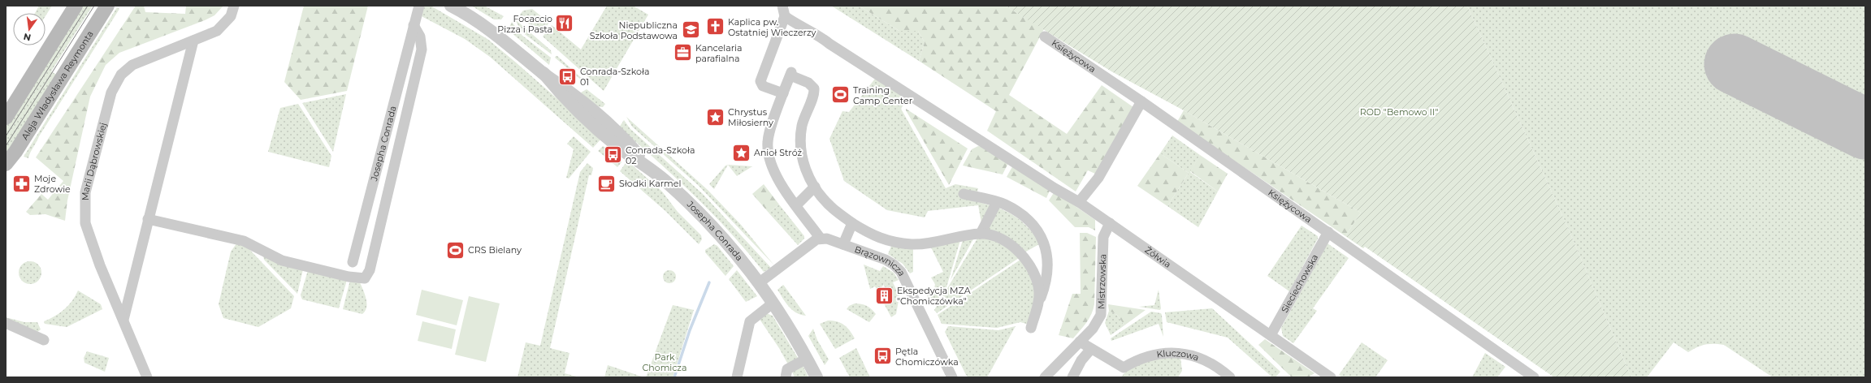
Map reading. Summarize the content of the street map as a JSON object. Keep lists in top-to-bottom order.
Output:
{
  "streets": {
    "main road": ["Aleja Władysława Reymonta"],
    "street": [
      "Księżycowa",
      "Josepha Conrada",
      "Marii Dąbrowskiej",
      "Żółwia",
      "Brązownicza",
      "Mistrzowska",
      "Sieciechowska",
      "Kluczowa"
    ]
  },
  "crossings": [
    ["Księżycowa", "Sieciechowska"],
    ["Żółwia", "Mistrzowska"],
    ["Żółwia", "Sieciechowska"]
  ],
  "parks": ["ROD \"Bemowo II\"", "Park Chomicza"],
  "places": {
    "restaurant": ["Focaccio Pizza i Pasta"],
    "church": ["Kaplica pw. Ostatniej Wieczerzy"],
    "school or university": ["Niepubliczna Szkoła Podstawowa"],
    "office": ["Kancelaria parafialna"],
    "bus stop": ["Conrada-Szkoła 01", "Conrada-Szkoła 02", "Pętla Chomiczówka"],
    "sports": ["Training Camp Center", "CRS Bielany"],
    "place": ["Chrystus Miłosierny", "Anioł Stróż"],
    "pharmacy": ["Moje Zdrowie"],
    "cafe": ["Słodki Karmel"],
    "building": ["Ekspedycja MZA \"Chomiczówka\""]
  },
  "north": "bottom"
}
